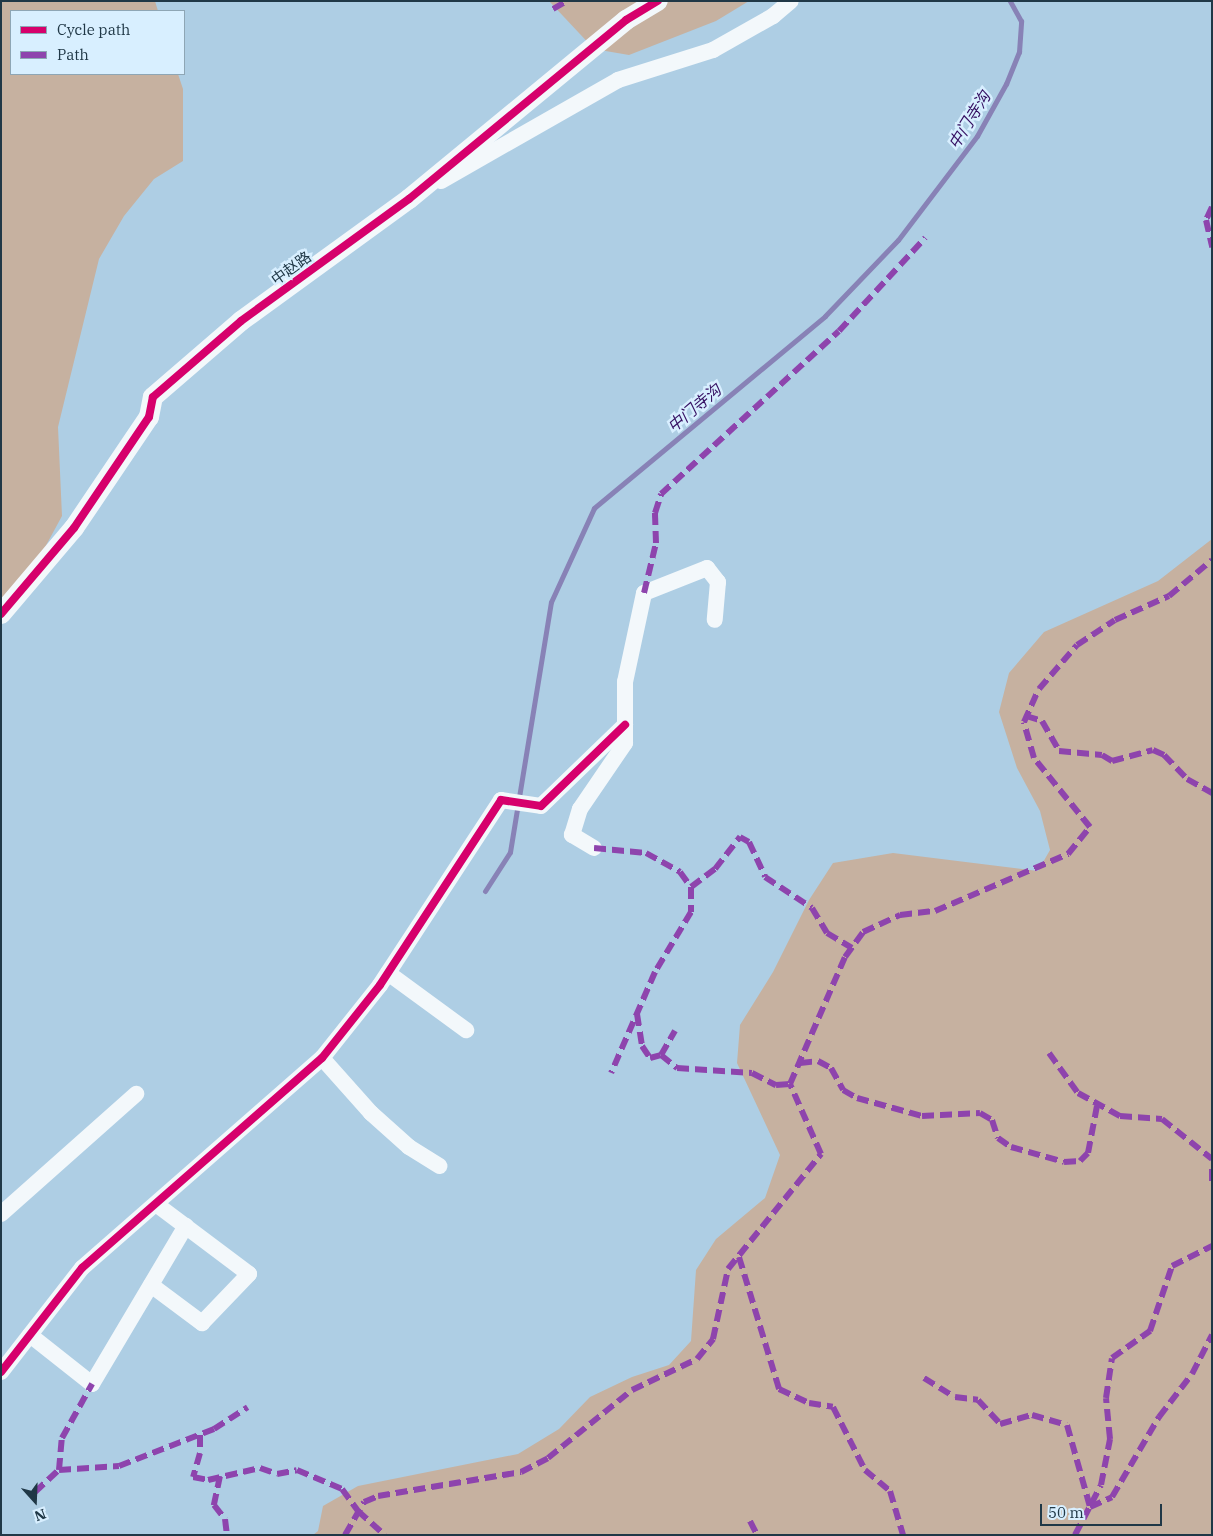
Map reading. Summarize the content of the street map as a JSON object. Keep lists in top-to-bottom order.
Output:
{
  "streets": {
    "street": ["中赵路"]
  },
  "water": ["中门寺沟"],
  "legend": ["Cycle path", "Path"],
  "scale_bar": "50 m",
  "north": "bottom"
}
